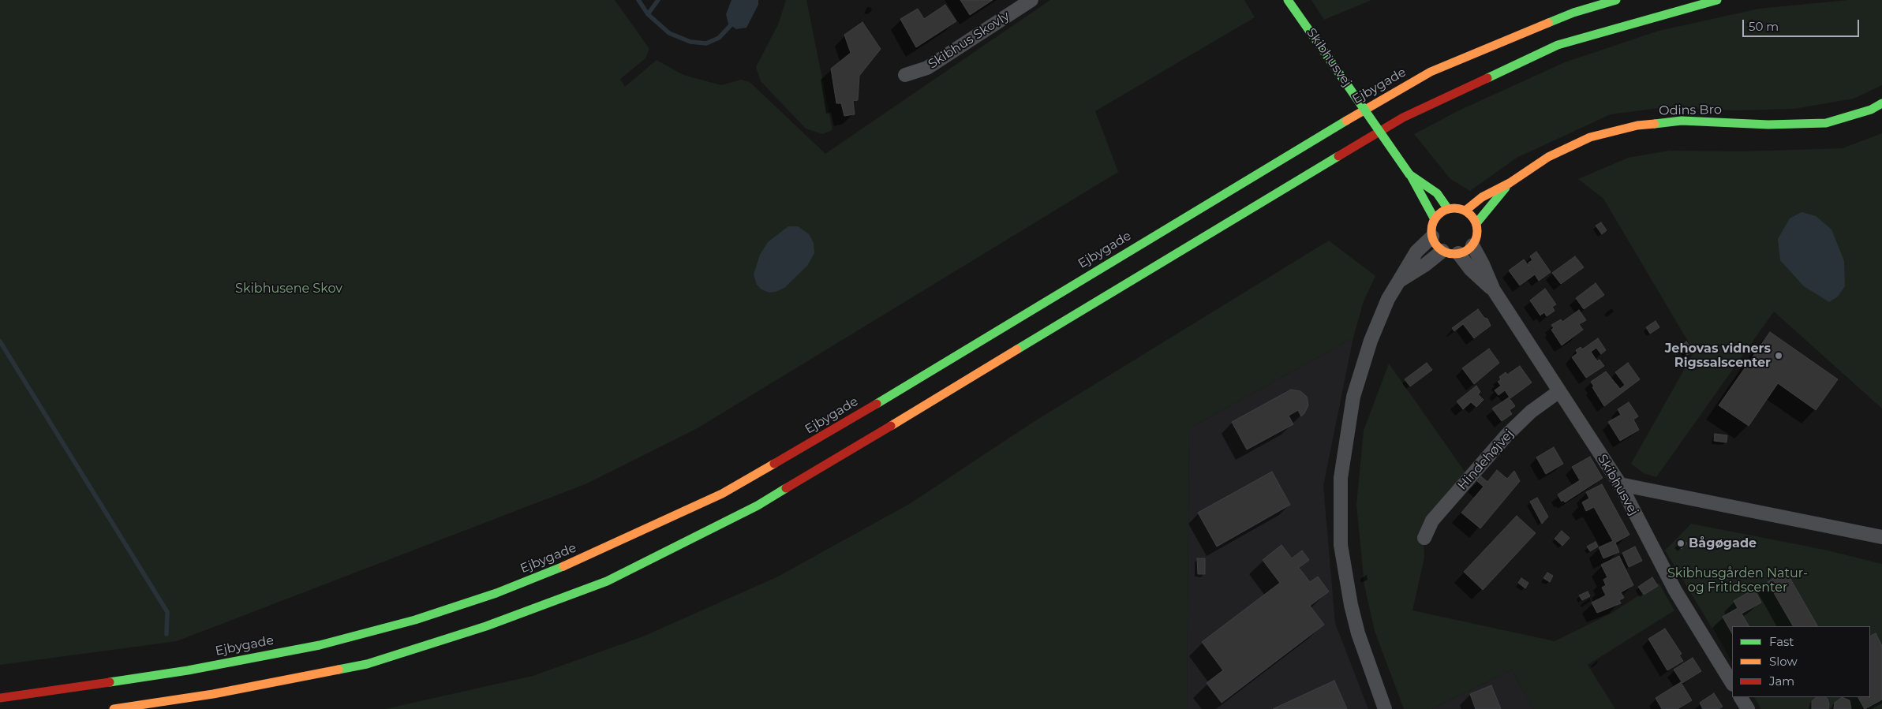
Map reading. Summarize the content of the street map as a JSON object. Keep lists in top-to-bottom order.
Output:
{
  "streets": {
    "main road": ["Skibhusvej", "Ejbygade", "Odins Bro"],
    "street": ["Skibhus Skovly", "Hindehøjvej"]
  },
  "crossings": [
    ["Skibhusvej", "Odins Bro"],
    ["Skibhusvej", "Hindehøjvej"]
  ],
  "parks": ["Skibhusene Skov", "Skibhusgården Natur- og Fritidscenter"],
  "places": ["Jehovas vidners Rigssalscenter", "Bågøgade"],
  "legend": ["Fast", "Slow", "Jam"],
  "scale_bar": "50 m"
}
